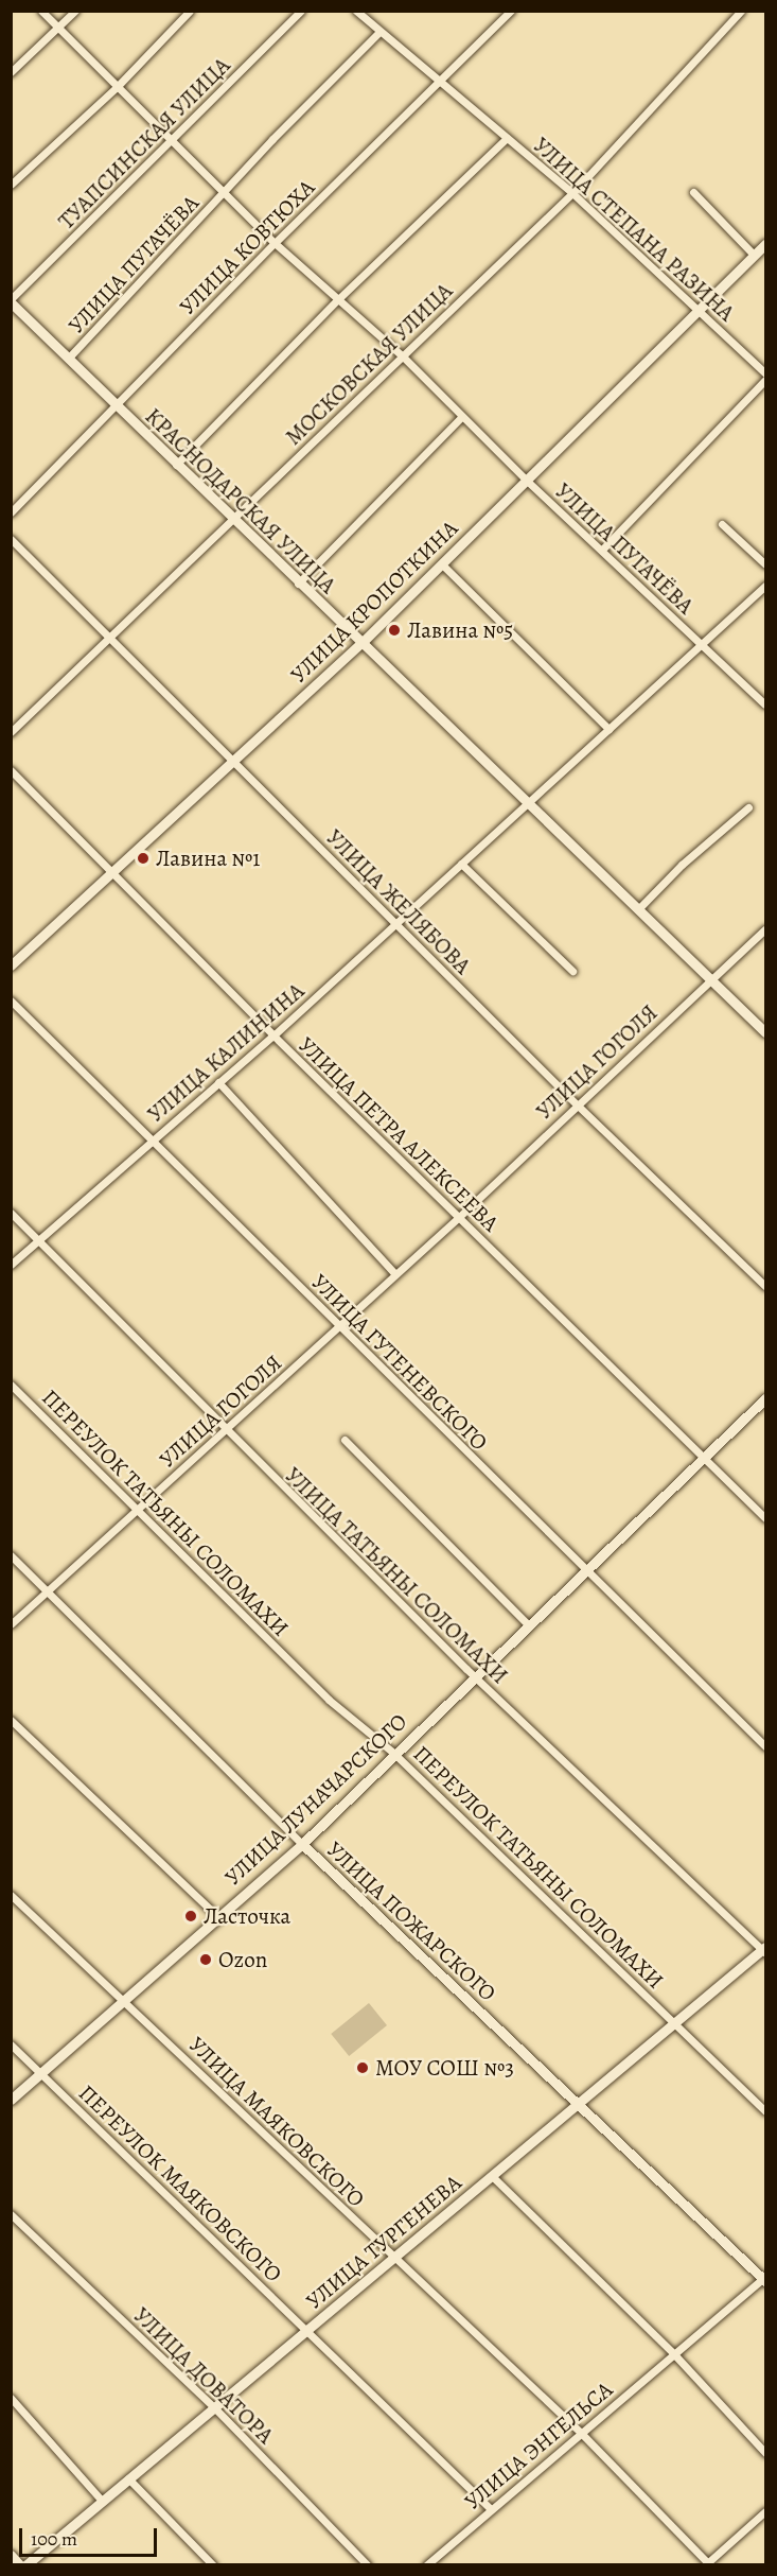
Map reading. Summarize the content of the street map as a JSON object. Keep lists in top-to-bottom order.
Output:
{
  "streets": {
    "main road": [
      "КРАСНОДАРСКАЯ УЛИЦА",
      "УЛИЦА КРОПОТКИНА",
      "УЛИЦА ЛУНАЧАРСКОГО",
      "УЛИЦА ПОЖАРСКОГО",
      "УЛИЦА ТУРГЕНЕВА"
    ],
    "street": [
      "ТУАПСИНСКАЯ УЛИЦА",
      "УЛИЦА СТЕПАНА РАЗИНА",
      "УЛИЦА КОВТЮХА",
      "УЛИЦА ПУГАЧЁВА",
      "МОСКОВСКАЯ УЛИЦА",
      "УЛИЦА ЖЕЛЯБОВА",
      "УЛИЦА КАЛИНИНА",
      "УЛИЦА ГОГОЛЯ",
      "УЛИЦА ПЕТРА АЛЕКСЕЕВА",
      "УЛИЦА ГУТЕНЕВСКОГО",
      "ПЕРЕУЛОК ТАТЬЯНЫ СОЛОМАХИ",
      "УЛИЦА ТАТЬЯНЫ СОЛОМАХИ",
      "УЛИЦА МАЯКОВСКОГО",
      "ПЕРЕУЛОК МАЯКОВСКОГО",
      "УЛИЦА ДОВАТОРА",
      "УЛИЦА ЭНГЕЛЬСА"
    ]
  },
  "crossings": [
    ["ТУАПСИНСКАЯ УЛИЦА", "УЛИЦА ПУГАЧЁВА"],
    ["ТУАПСИНСКАЯ УЛИЦА", "КРАСНОДАРСКАЯ УЛИЦА"],
    ["УЛИЦА СТЕПАНА РАЗИНА", "УЛИЦА КОВТЮХА"],
    ["УЛИЦА СТЕПАНА РАЗИНА", "УЛИЦА ПУГАЧЁВА"],
    ["УЛИЦА СТЕПАНА РАЗИНА", "МОСКОВСКАЯ УЛИЦА"],
    ["УЛИЦА СТЕПАНА РАЗИНА", "УЛИЦА КРОПОТКИНА"],
    ["УЛИЦА КОВТЮХА", "УЛИЦА ПУГАЧЁВА"],
    ["УЛИЦА КОВТЮХА", "КРАСНОДАРСКАЯ УЛИЦА"],
    ["УЛИЦА ПУГАЧЁВА", "МОСКОВСКАЯ УЛИЦА"],
    ["УЛИЦА ПУГАЧЁВА", "КРАСНОДАРСКАЯ УЛИЦА"],
    ["УЛИЦА ПУГАЧЁВА", "УЛИЦА КРОПОТКИНА"],
    ["УЛИЦА ПУГАЧЁВА", "УЛИЦА КАЛИНИНА"],
    ["МОСКОВСКАЯ УЛИЦА", "КРАСНОДАРСКАЯ УЛИЦА"],
    ["МОСКОВСКАЯ УЛИЦА", "УЛИЦА ЖЕЛЯБОВА"],
    ["КРАСНОДАРСКАЯ УЛИЦА", "УЛИЦА КРОПОТКИНА"],
    ["КРАСНОДАРСКАЯ УЛИЦА", "УЛИЦА КАЛИНИНА"],
    ["КРАСНОДАРСКАЯ УЛИЦА", "УЛИЦА ГОГОЛЯ"],
    ["УЛИЦА КРОПОТКИНА", "УЛИЦА ЖЕЛЯБОВА"],
    ["УЛИЦА КРОПОТКИНА", "УЛИЦА ПЕТРА АЛЕКСЕЕВА"],
    ["УЛИЦА ЖЕЛЯБОВА", "УЛИЦА КАЛИНИНА"],
    ["УЛИЦА ЖЕЛЯБОВА", "УЛИЦА ГОГОЛЯ"],
    ["УЛИЦА КАЛИНИНА", "УЛИЦА ПЕТРА АЛЕКСЕЕВА"],
    ["УЛИЦА КАЛИНИНА", "УЛИЦА ГУТЕНЕВСКОГО"],
    ["УЛИЦА КАЛИНИНА", "УЛИЦА ТАТЬЯНЫ СОЛОМАХИ"],
    ["УЛИЦА ГОГОЛЯ", "УЛИЦА ПЕТРА АЛЕКСЕЕВА"],
    ["УЛИЦА ГОГОЛЯ", "УЛИЦА ГУТЕНЕВСКОГО"],
    ["УЛИЦА ГОГОЛЯ", "ПЕРЕУЛОК ТАТЬЯНЫ СОЛОМАХИ"],
    ["УЛИЦА ГОГОЛЯ", "УЛИЦА ТАТЬЯНЫ СОЛОМАХИ"],
    ["УЛИЦА ГОГОЛЯ", "УЛИЦА ПОЖАРСКОГО"],
    ["УЛИЦА ПЕТРА АЛЕКСЕЕВА", "УЛИЦА ЛУНАЧАРСКОГО"],
    ["УЛИЦА ГУТЕНЕВСКОГО", "УЛИЦА ЛУНАЧАРСКОГО"],
    ["ПЕРЕУЛОК ТАТЬЯНЫ СОЛОМАХИ", "УЛИЦА ЛУНАЧАРСКОГО"],
    ["ПЕРЕУЛОК ТАТЬЯНЫ СОЛОМАХИ", "УЛИЦА ТУРГЕНЕВА"],
    ["УЛИЦА ТАТЬЯНЫ СОЛОМАХИ", "УЛИЦА ЛУНАЧАРСКОГО"],
    ["УЛИЦА ТАТЬЯНЫ СОЛОМАХИ", "УЛИЦА ТУРГЕНЕВА"],
    ["УЛИЦА ЛУНАЧАРСКОГО", "УЛИЦА ПОЖАРСКОГО"],
    ["УЛИЦА ЛУНАЧАРСКОГО", "УЛИЦА МАЯКОВСКОГО"],
    ["УЛИЦА ЛУНАЧАРСКОГО", "ПЕРЕУЛОК МАЯКОВСКОГО"],
    ["УЛИЦА ПОЖАРСКОГО", "УЛИЦА ТУРГЕНЕВА"],
    ["УЛИЦА ПОЖАРСКОГО", "УЛИЦА ЭНГЕЛЬСА"],
    ["УЛИЦА МАЯКОВСКОГО", "УЛИЦА ТУРГЕНЕВА"],
    ["УЛИЦА МАЯКОВСКОГО", "УЛИЦА ЭНГЕЛЬСА"],
    ["ПЕРЕУЛОК МАЯКОВСКОГО", "УЛИЦА ТУРГЕНЕВА"],
    ["ПЕРЕУЛОК МАЯКОВСКОГО", "УЛИЦА ЭНГЕЛЬСА"],
    ["УЛИЦА ТУРГЕНЕВА", "УЛИЦА ДОВАТОРА"]
  ],
  "places": [
    "Лавина №5",
    "Лавина №1",
    "Ласточка",
    "Ozon",
    "МОУ СОШ №3"
  ],
  "scale_bar": "100 m"
}
